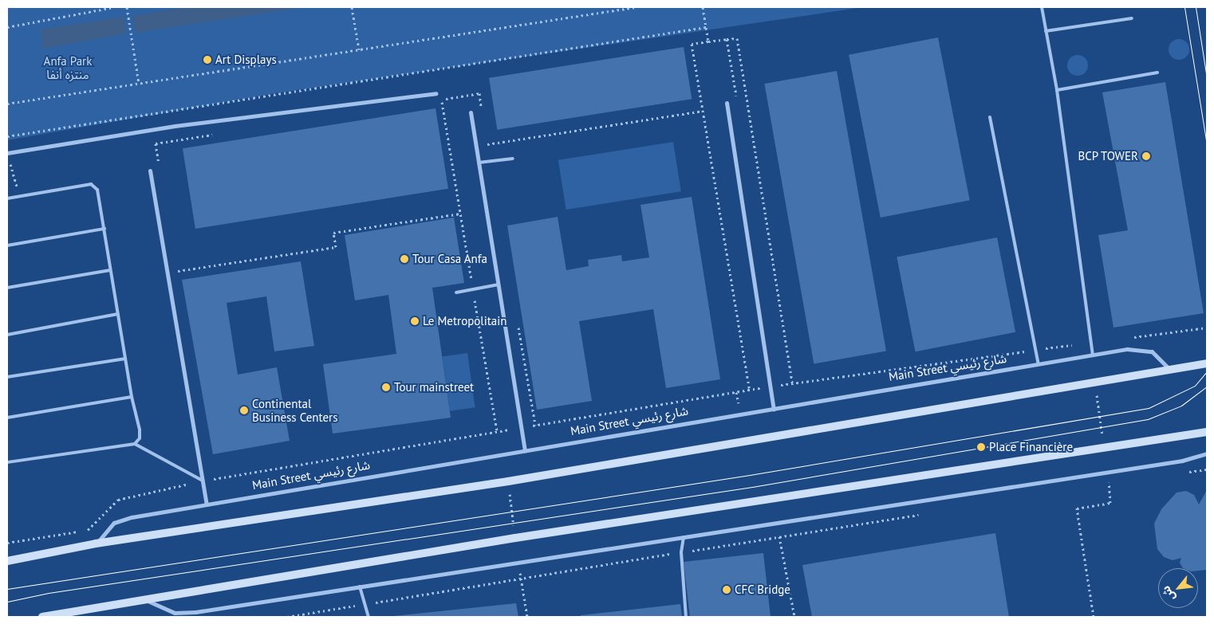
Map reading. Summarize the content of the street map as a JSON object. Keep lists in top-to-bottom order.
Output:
{
  "streets": {
    "street": ["Main Street شارع رئيسي"]
  },
  "parks": ["Anfa Park منتزه أنفا"],
  "places": [
    "Art Displays",
    "BCP TOWER",
    "Tour Casa Anfa",
    "Le Metropolitain",
    "Tour mainstreet",
    "Continental Business Centers",
    "Place Financière",
    "CFC Bridge"
  ],
  "north": "bottom left"
}
